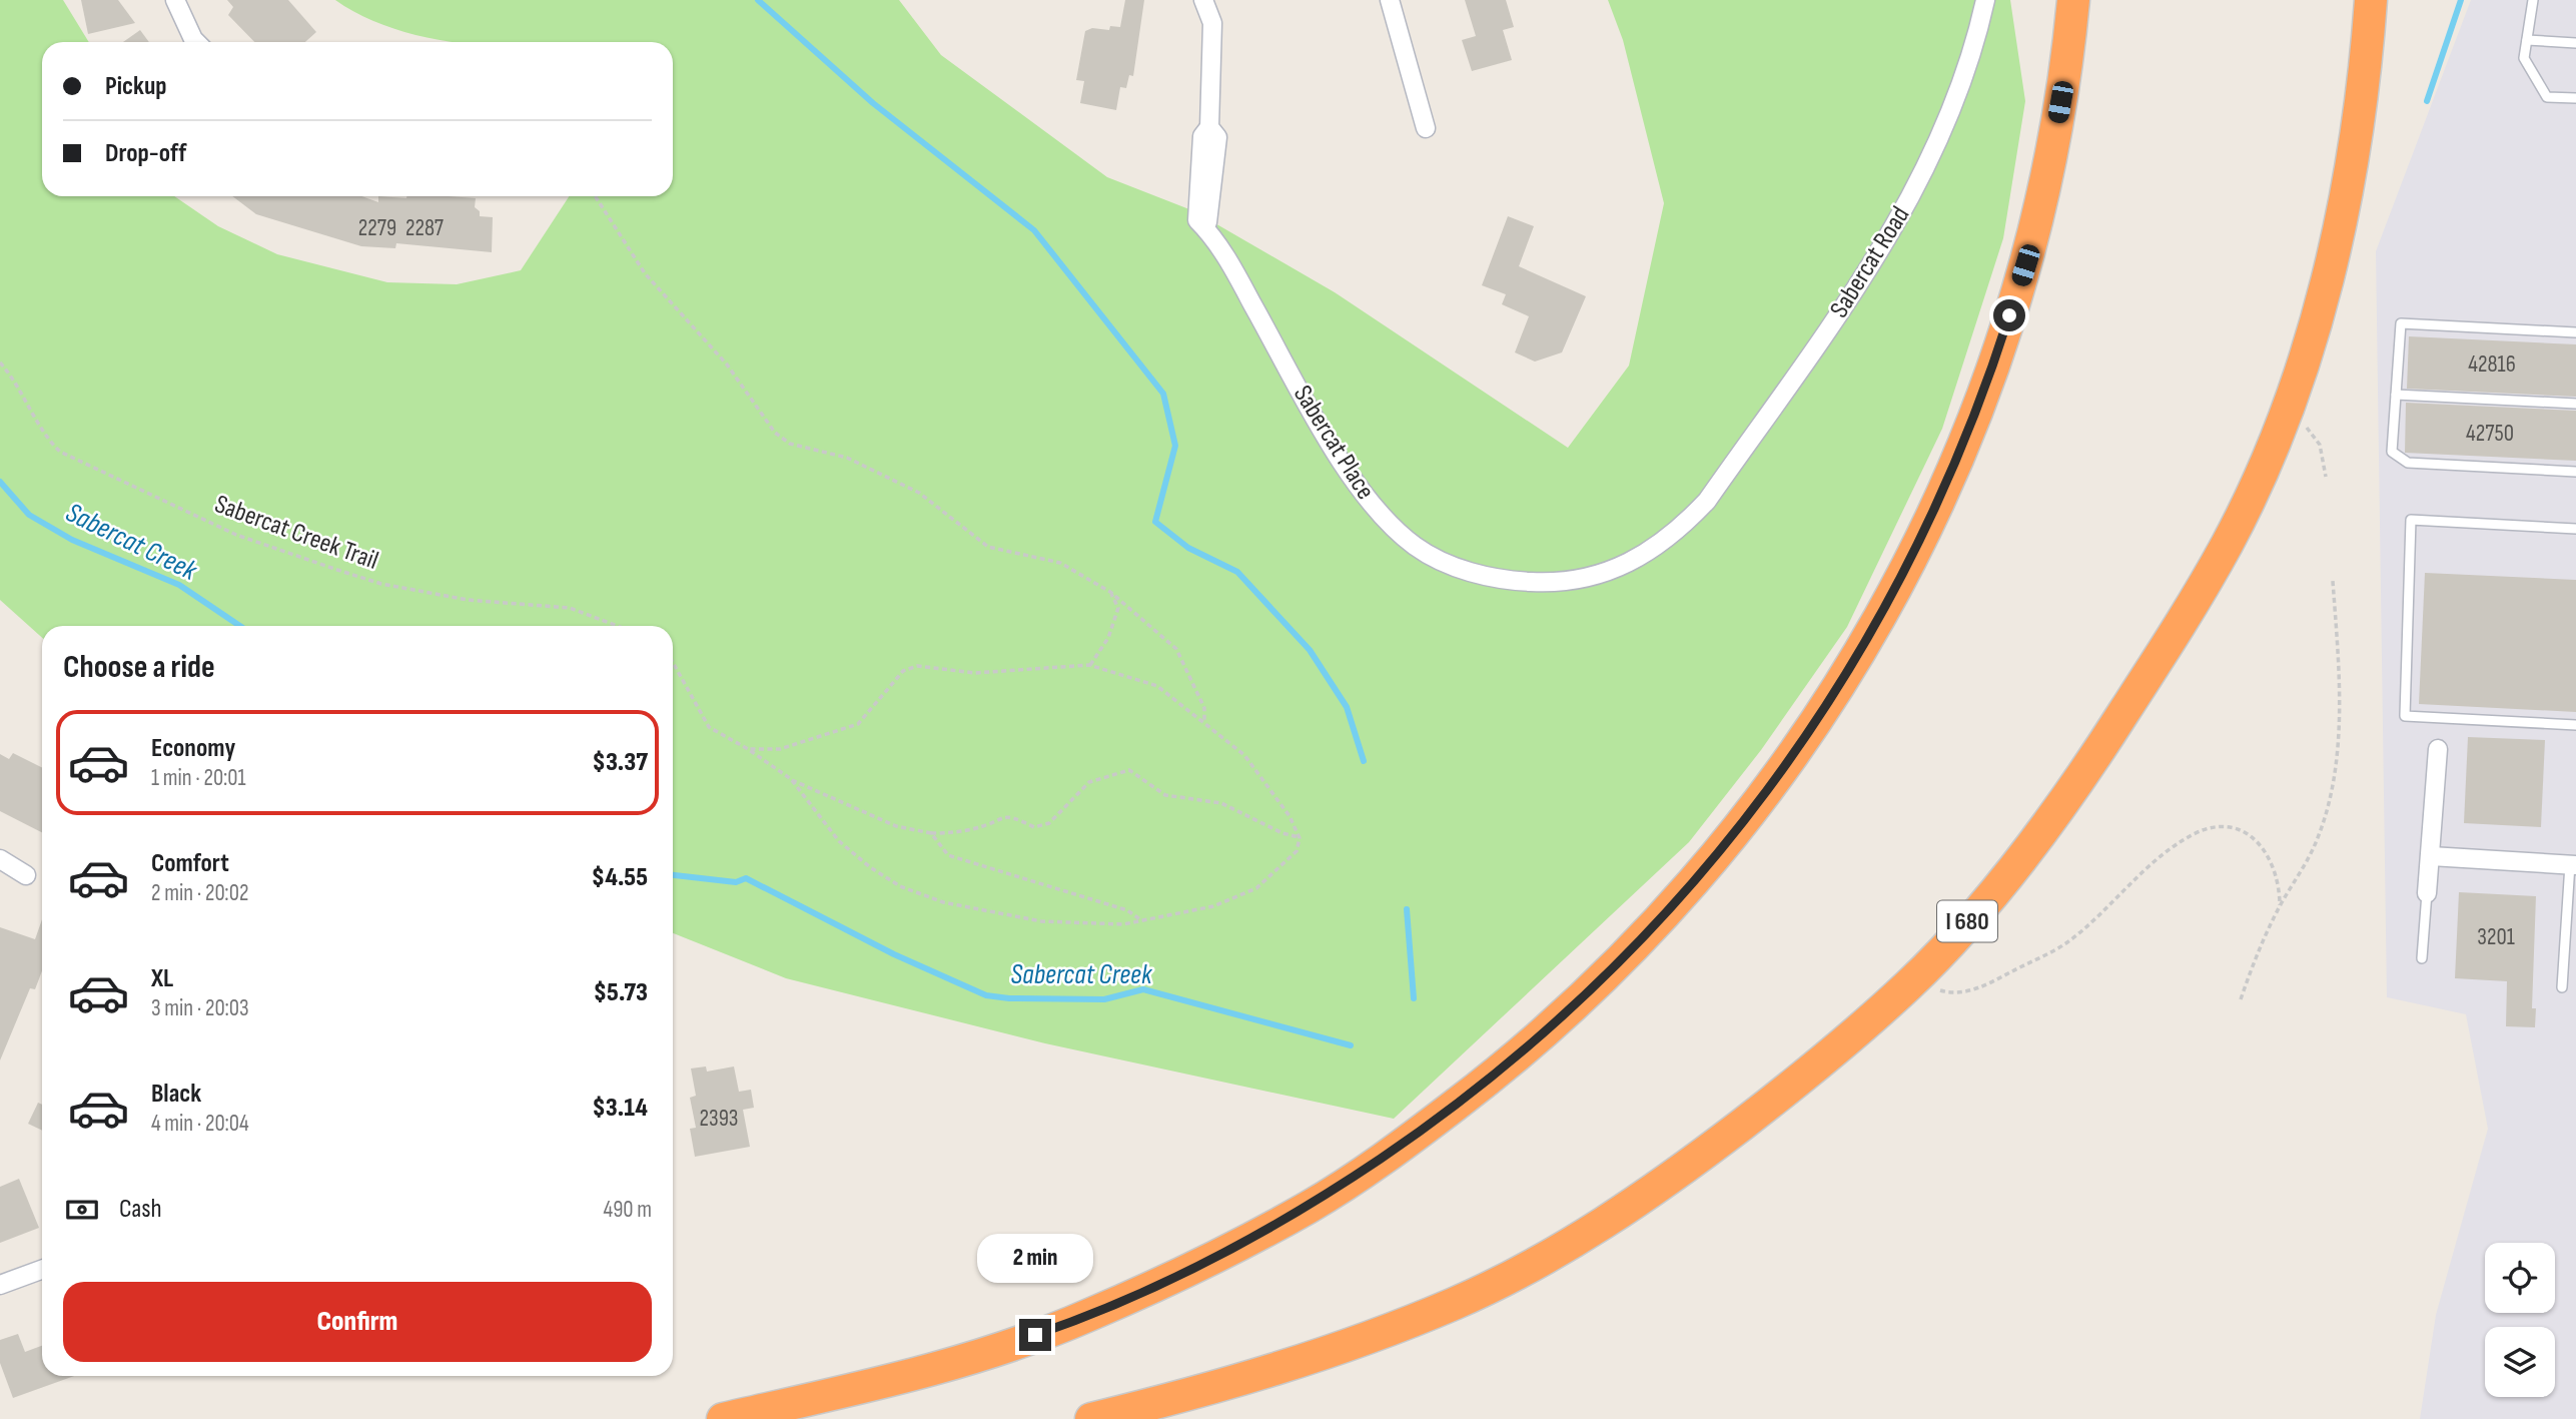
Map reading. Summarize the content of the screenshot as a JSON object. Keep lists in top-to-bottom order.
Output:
{
  "streets": {
    "highway": ["I 680"],
    "street": ["Sabercat Road", "Sabercat Place"],
    "path": ["Sabercat Creek Trail"]
  },
  "crossings": [
    ["Sabercat Road", "Sabercat Place"]
  ],
  "water": ["Sabercat Creek"],
  "house_numbers": [
    "2279",
    "2287",
    "42816",
    "42750",
    "3201",
    "2393"
  ],
  "page": {
    "banner": ["Pickup", "Drop-off"],
    "heading": "Choose a ride",
    "list": [
      {
        "name": "Economy",
        "note": "1 min · 20:01",
        "value": "$3.37"
      },
      {
        "name": "Comfort",
        "note": "2 min · 20:02",
        "value": "$4.55"
      },
      {
        "name": "XL",
        "note": "3 min · 20:03",
        "value": "$5.73"
      },
      {
        "name": "Black",
        "note": "4 min · 20:04",
        "value": "$3.14"
      }
    ],
    "pay": ["Cash", "490 m"],
    "bubble": "2 min",
    "buttons": "Confirm"
  }
}
